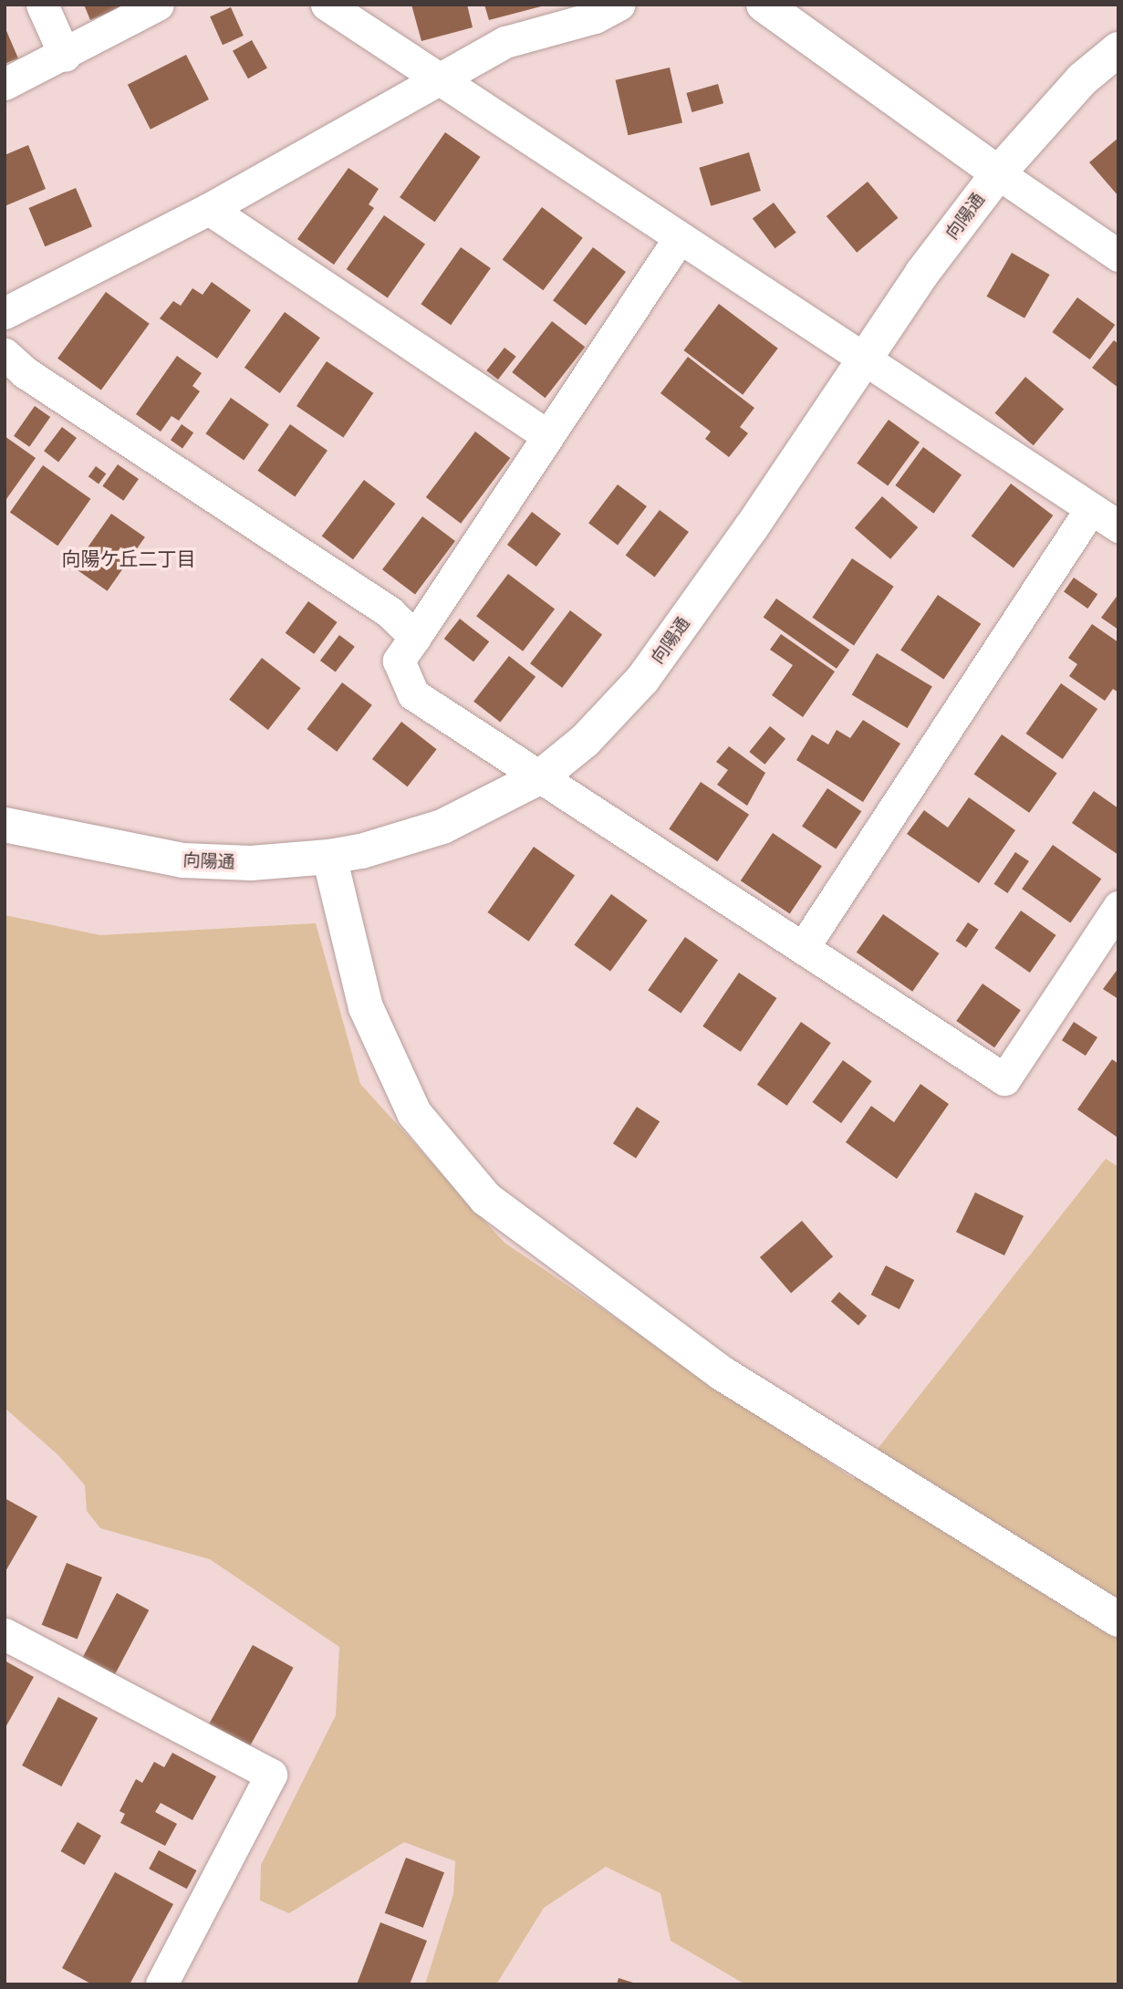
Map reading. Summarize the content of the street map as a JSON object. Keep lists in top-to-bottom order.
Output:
{
  "streets": {
    "street": ["向陽通"]
  },
  "districts": ["向陽ケ丘二丁目"]
}
